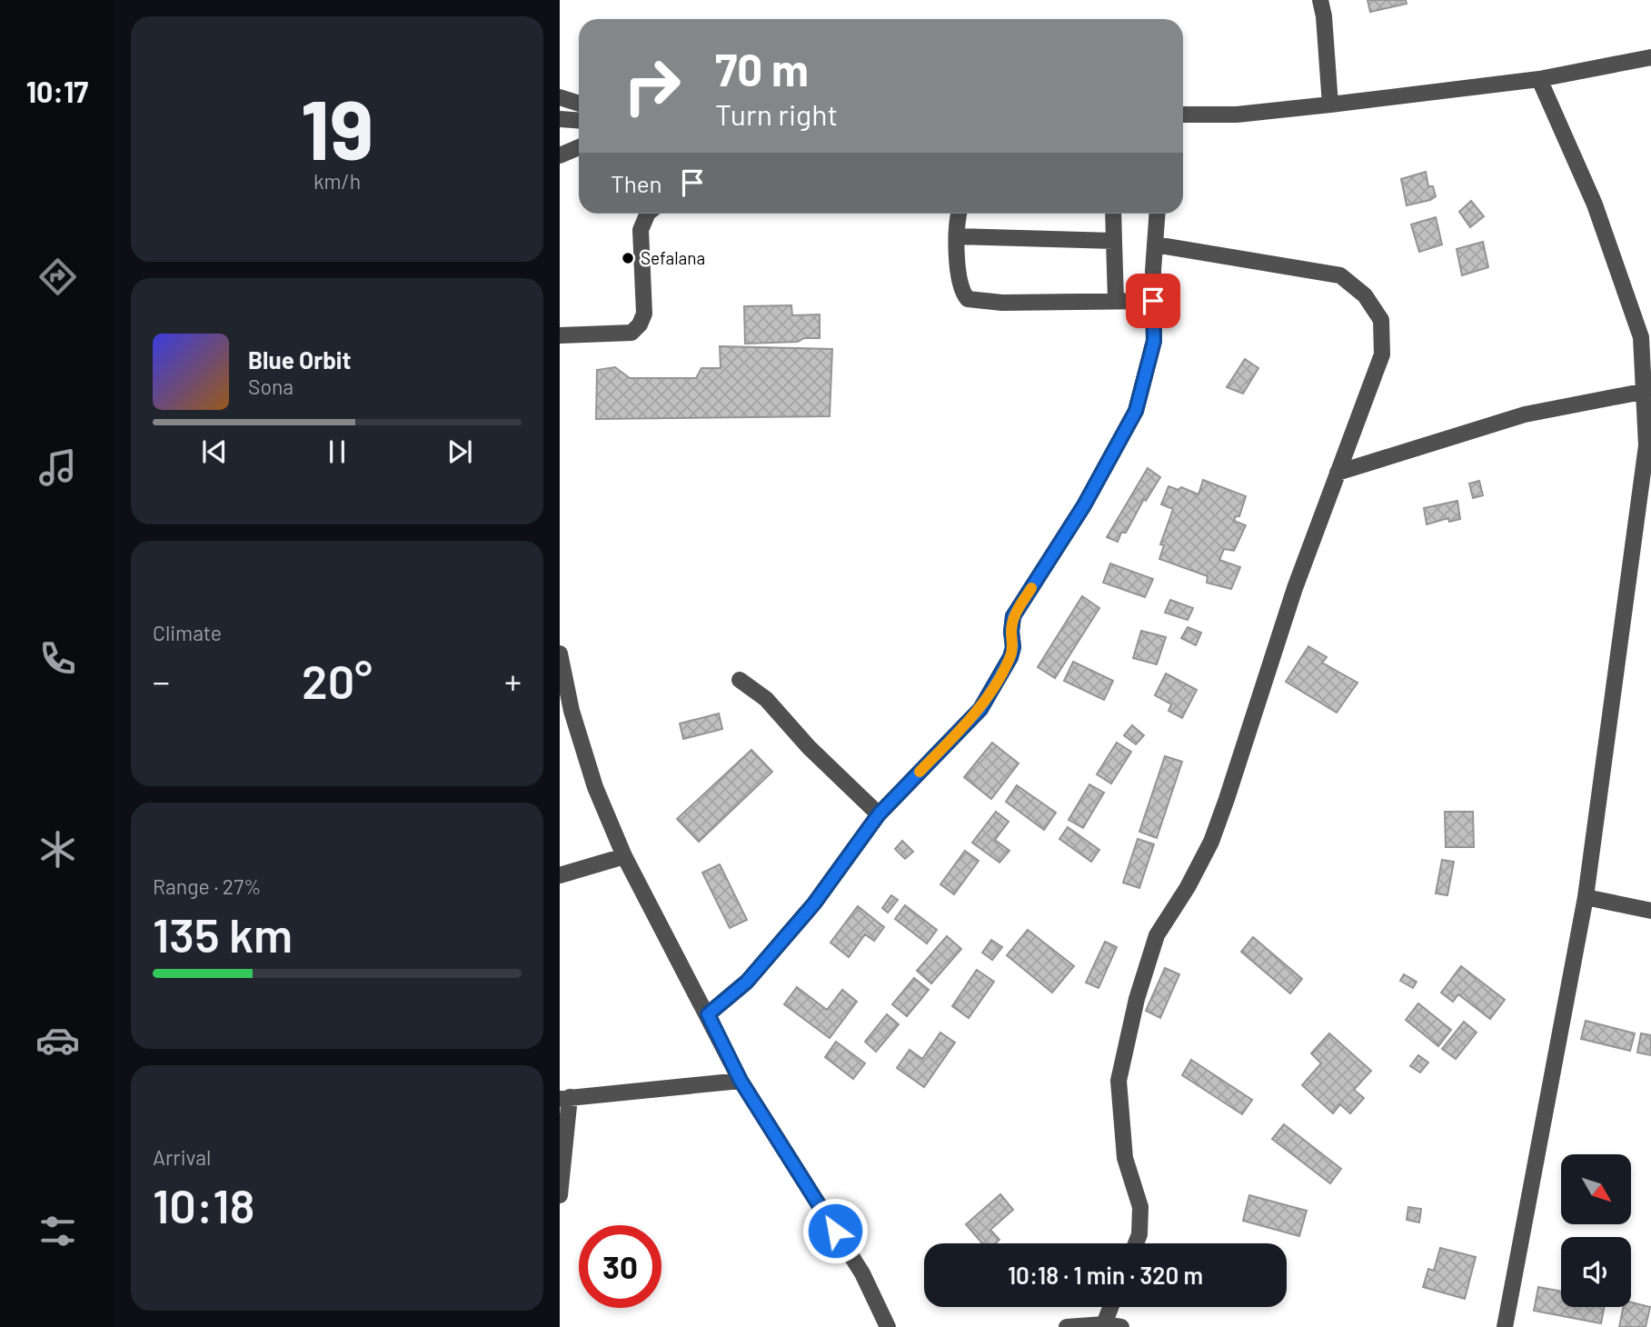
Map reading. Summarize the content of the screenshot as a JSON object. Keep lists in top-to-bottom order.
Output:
{
  "places": ["Sefalana"],
  "north": "bottom right",
  "page": {
    "tabs": "10:17",
    "tile": [
      ["19", "km/h"],
      "Climate",
      ["Range · 27%", "135 km"],
      ["Arrival", "10:18"]
    ],
    "turn": ["70 m", "Turn right"],
    "then": "Then",
    "song": ["Blue Orbit", "Sona"],
    "heat": ["−", "20°", "+"],
    "limit": "30",
    "trip": "10:18 · 1 min · 320 m"
  }
}
